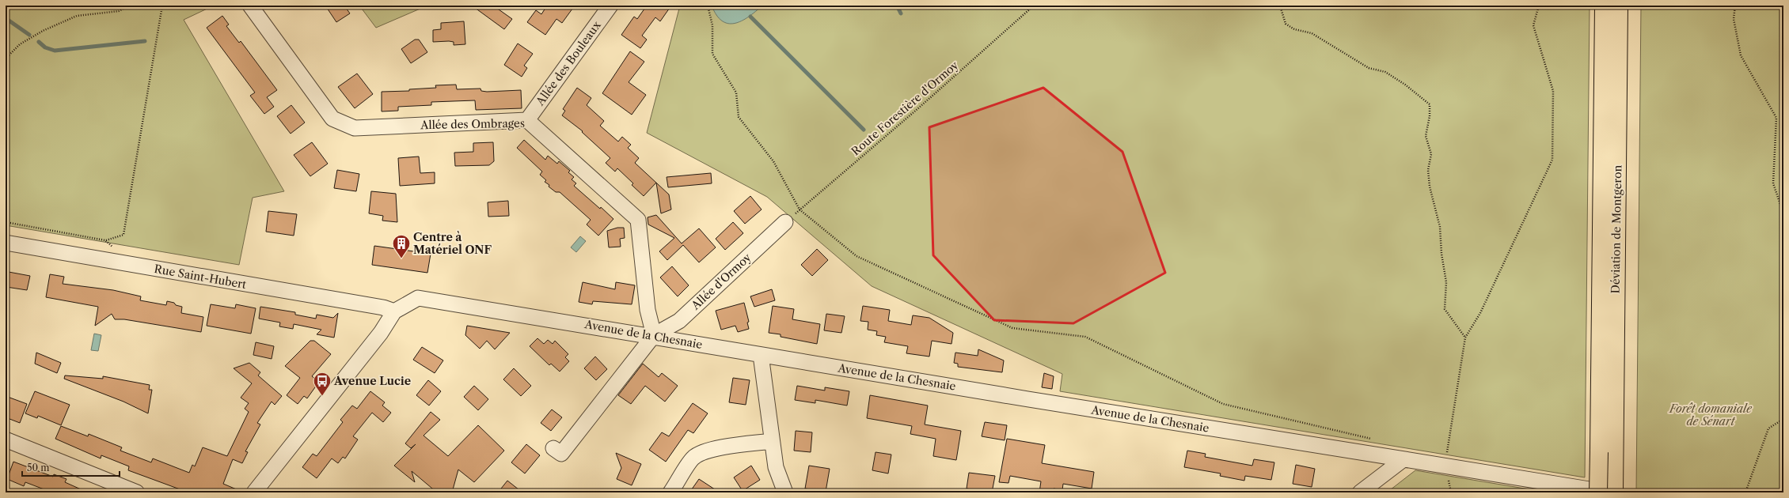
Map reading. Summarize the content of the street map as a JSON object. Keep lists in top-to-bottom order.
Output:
{
  "streets": {
    "main road": ["Déviation de Montgeron"],
    "street": [
      "Allée des Bouleaux",
      "Allée des Ombrages",
      "Rue Saint-Hubert",
      "Allée d'Ormoy",
      "Avenue de la Chesnaie"
    ],
    "path": ["Route Forestière d'Ormoy"]
  },
  "crossings": [
    ["Allée des Bouleaux", "Allée des Ombrages"],
    ["Route Forestière d'Ormoy", "Allée d'Ormoy"],
    ["Allée des Ombrages", "Allée d'Ormoy"],
    ["Allée des Ombrages", "Avenue de la Chesnaie"],
    ["Rue Saint-Hubert", "Avenue de la Chesnaie"],
    ["Allée d'Ormoy", "Avenue de la Chesnaie"]
  ],
  "parks": ["Forêt domaniale de Sénart"],
  "places": {
    "building": ["Centre à Matériel ONF"],
    "bus stop": ["Avenue Lucie"]
  },
  "scale_bar": "50 m"
}
